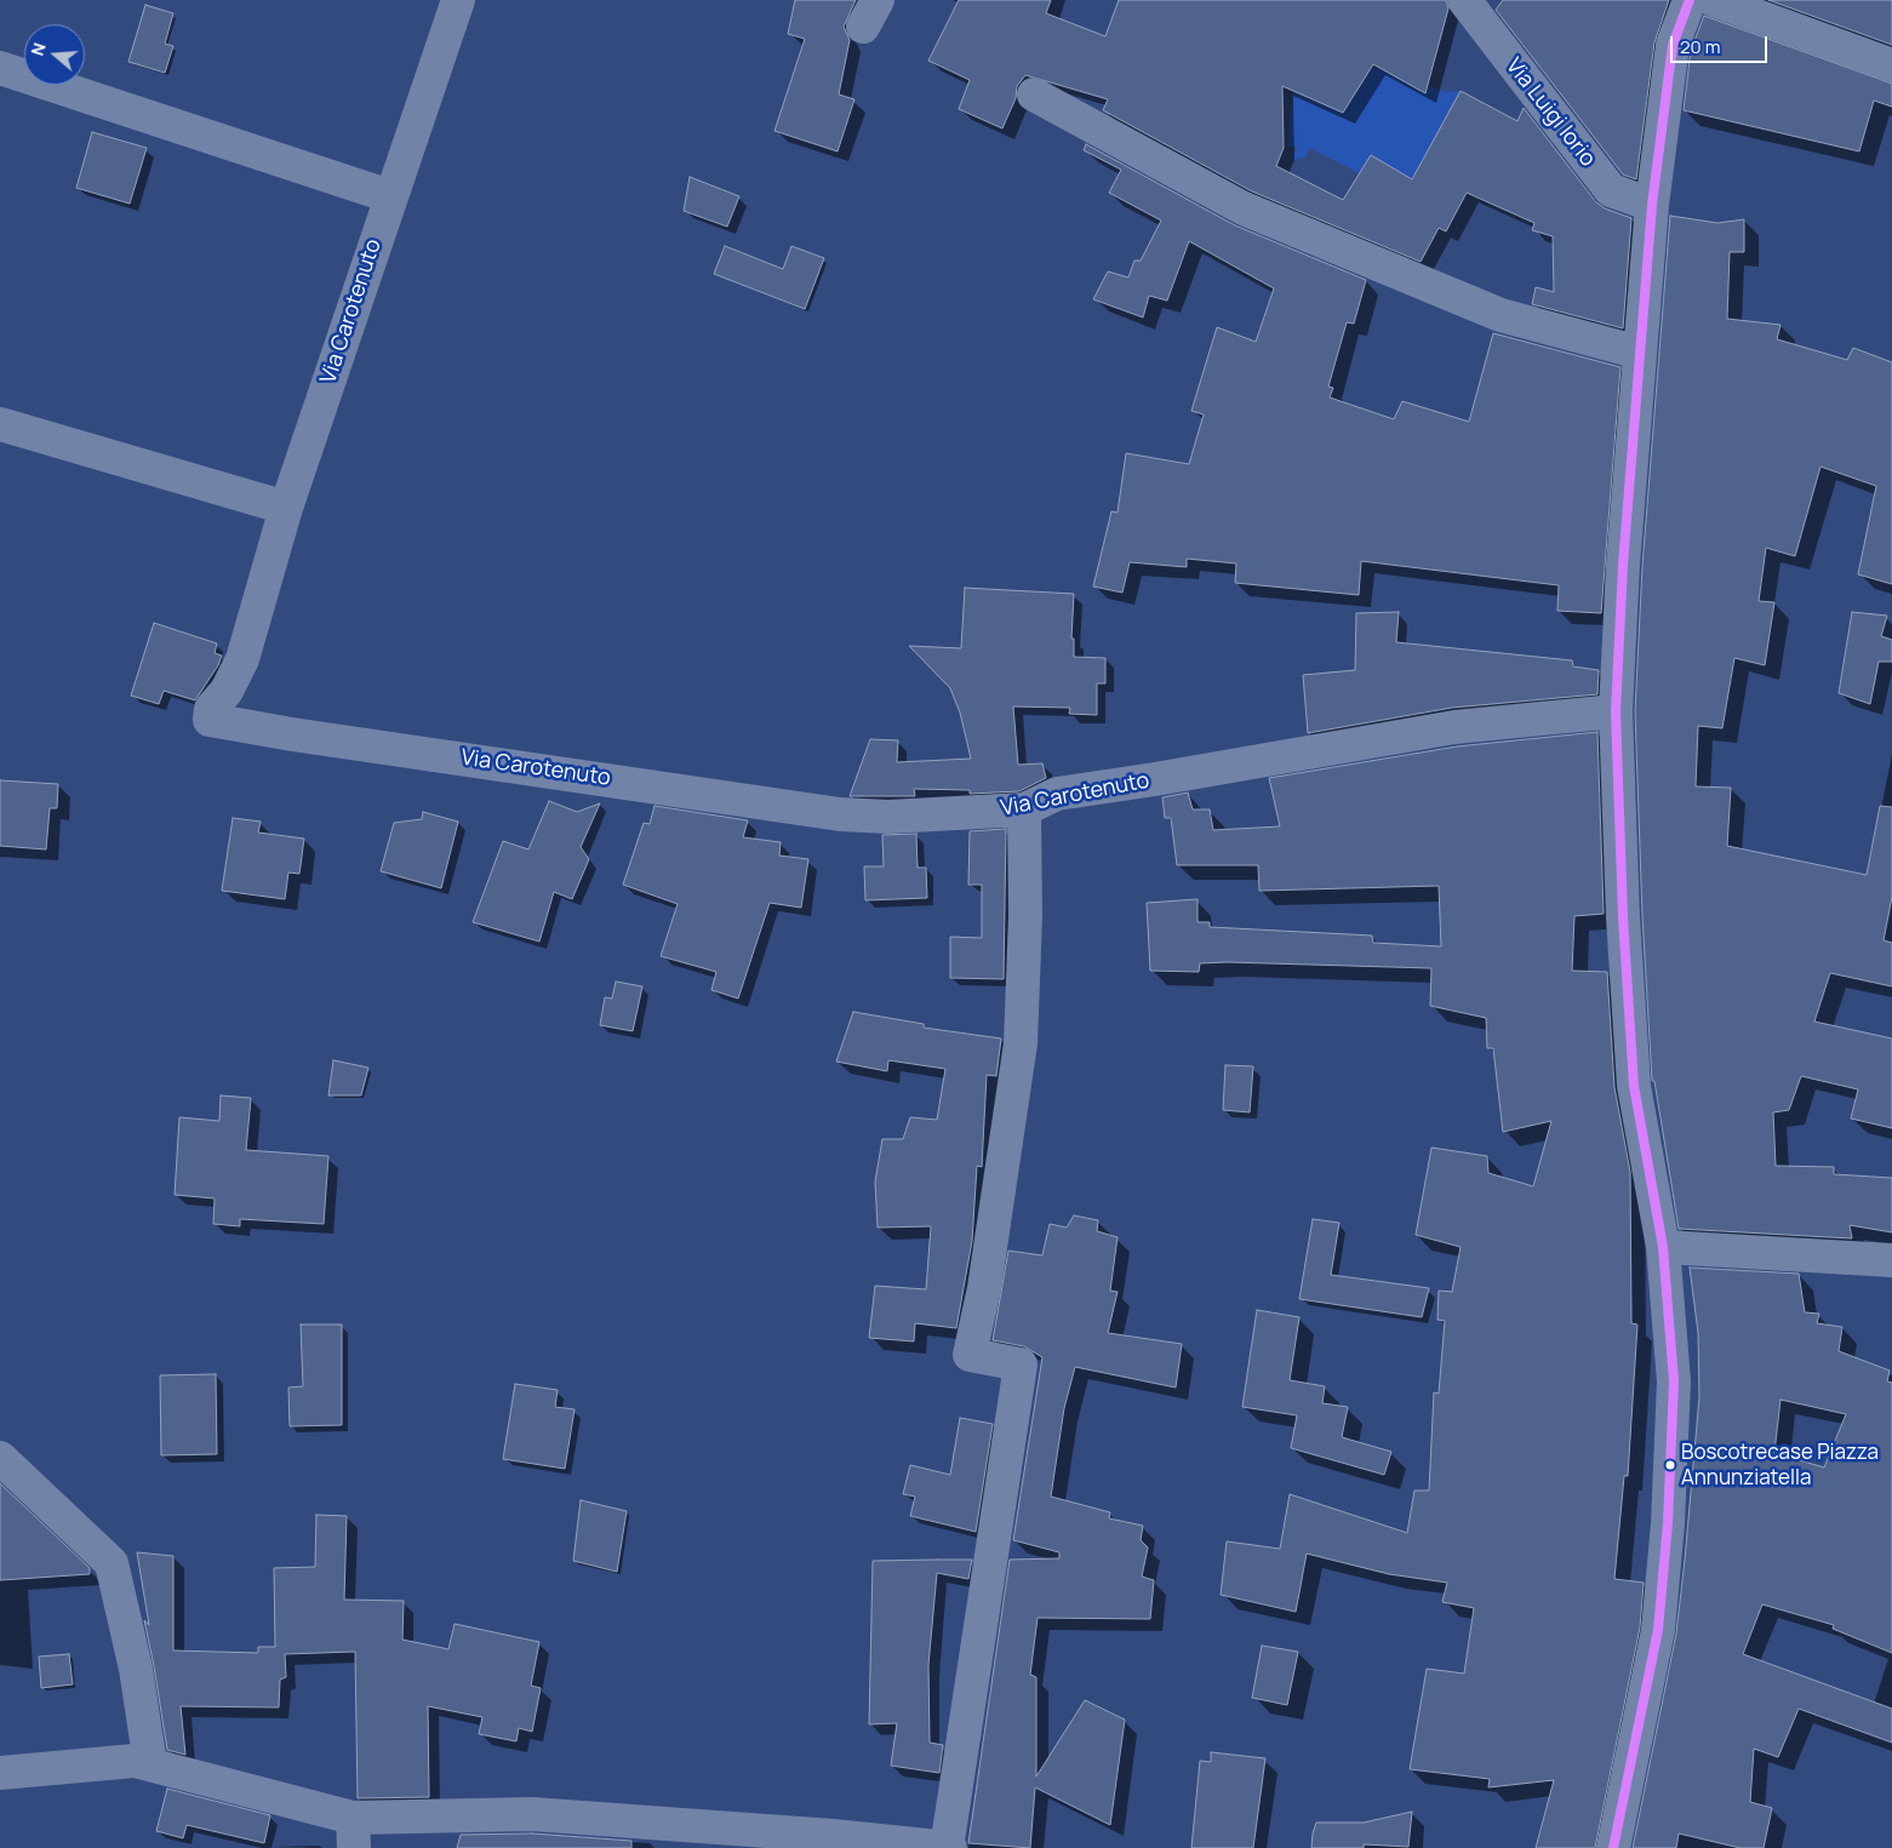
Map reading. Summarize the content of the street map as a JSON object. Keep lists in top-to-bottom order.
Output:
{
  "streets": {
    "street": ["Via Luigi Iorio", "Via Carotenuto"]
  },
  "places": ["Boscotrecase Piazza Annunziatella"],
  "scale_bar": "20 m",
  "north": "left"
}
